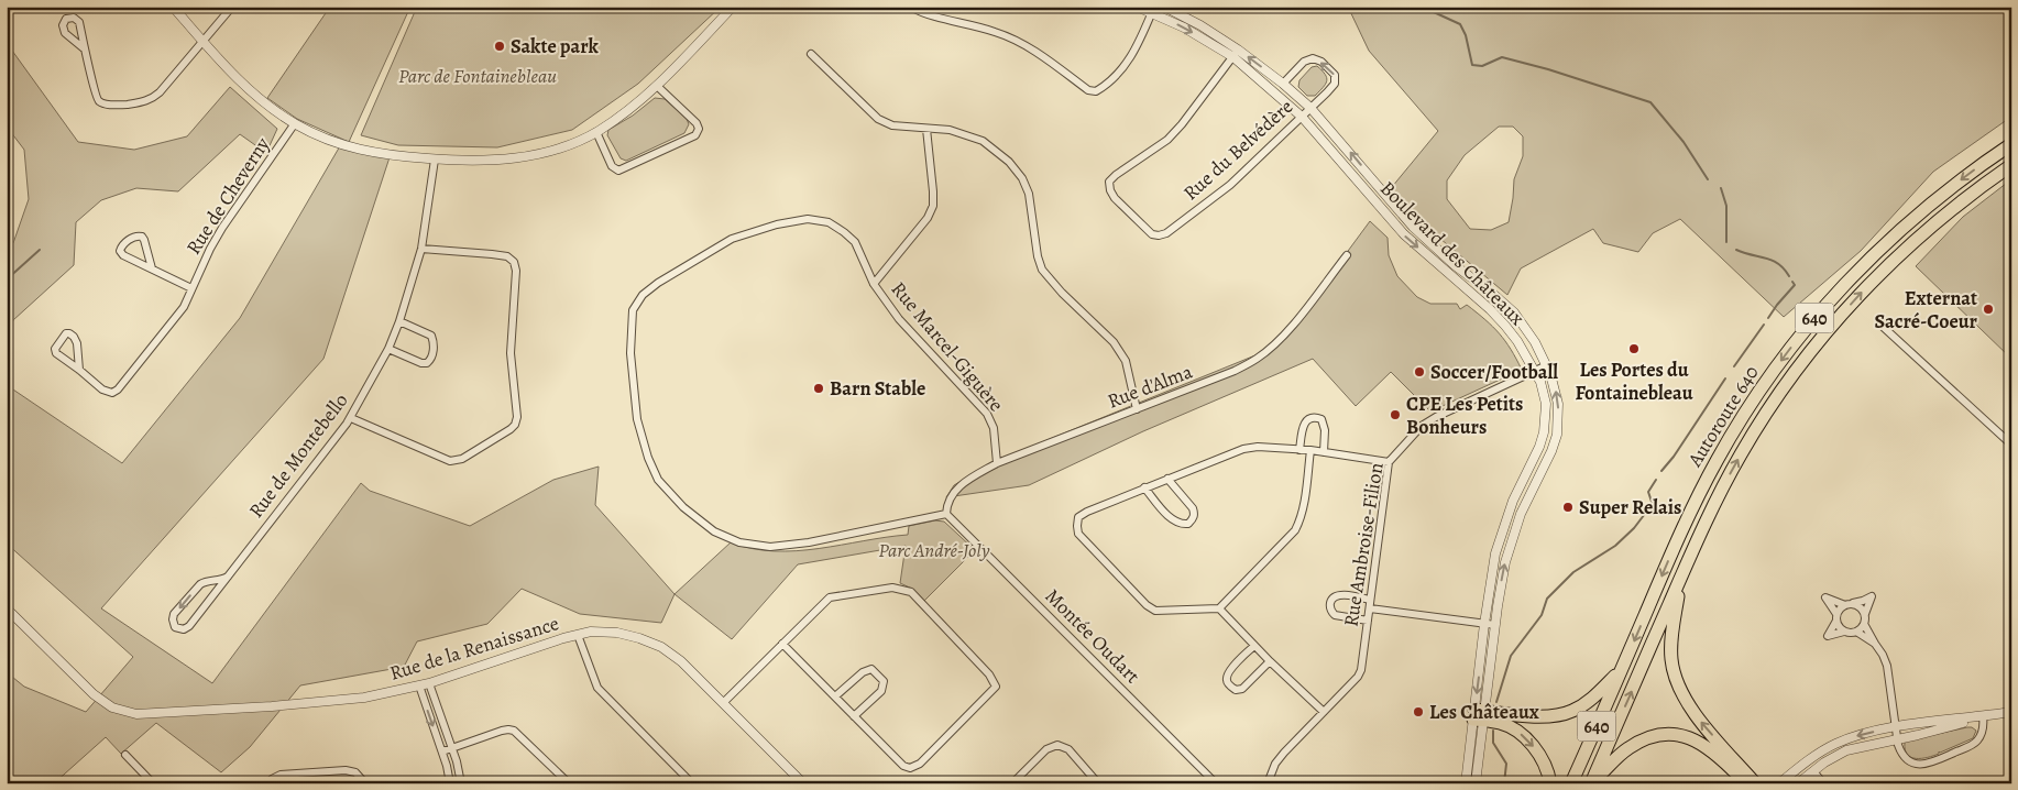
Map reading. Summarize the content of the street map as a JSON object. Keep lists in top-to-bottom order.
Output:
{
  "streets": {
    "highway": ["640", "Autoroute 640"],
    "street": [
      "Rue du Belvédère",
      "Rue de Cheverny",
      "Boulevard des Châteaux",
      "Rue Marcel-Giguère",
      "Rue d'Alma",
      "Rue de Montebello",
      "Rue Ambroise-Filion",
      "Montée Oudart",
      "Rue de la Renaissance"
    ]
  },
  "crossings": [
    ["Rue du Belvédère", "Boulevard des Châteaux"],
    ["Boulevard des Châteaux", "Rue Ambroise-Filion"],
    ["Rue Marcel-Giguère", "Rue d'Alma"],
    ["Rue Marcel-Giguère", "Montée Oudart"],
    ["Rue d'Alma", "Montée Oudart"]
  ],
  "parks": ["Parc de Fontainebleau", "Parc André-Joly"],
  "places": [
    "Sakte park",
    "Externat Sacré-Coeur",
    "Les Portes du Fontainebleau",
    "Soccer/Football",
    "Barn Stable",
    "CPE Les Petits Bonheurs",
    "Super Relais",
    "Les Châteaux"
  ]
}
